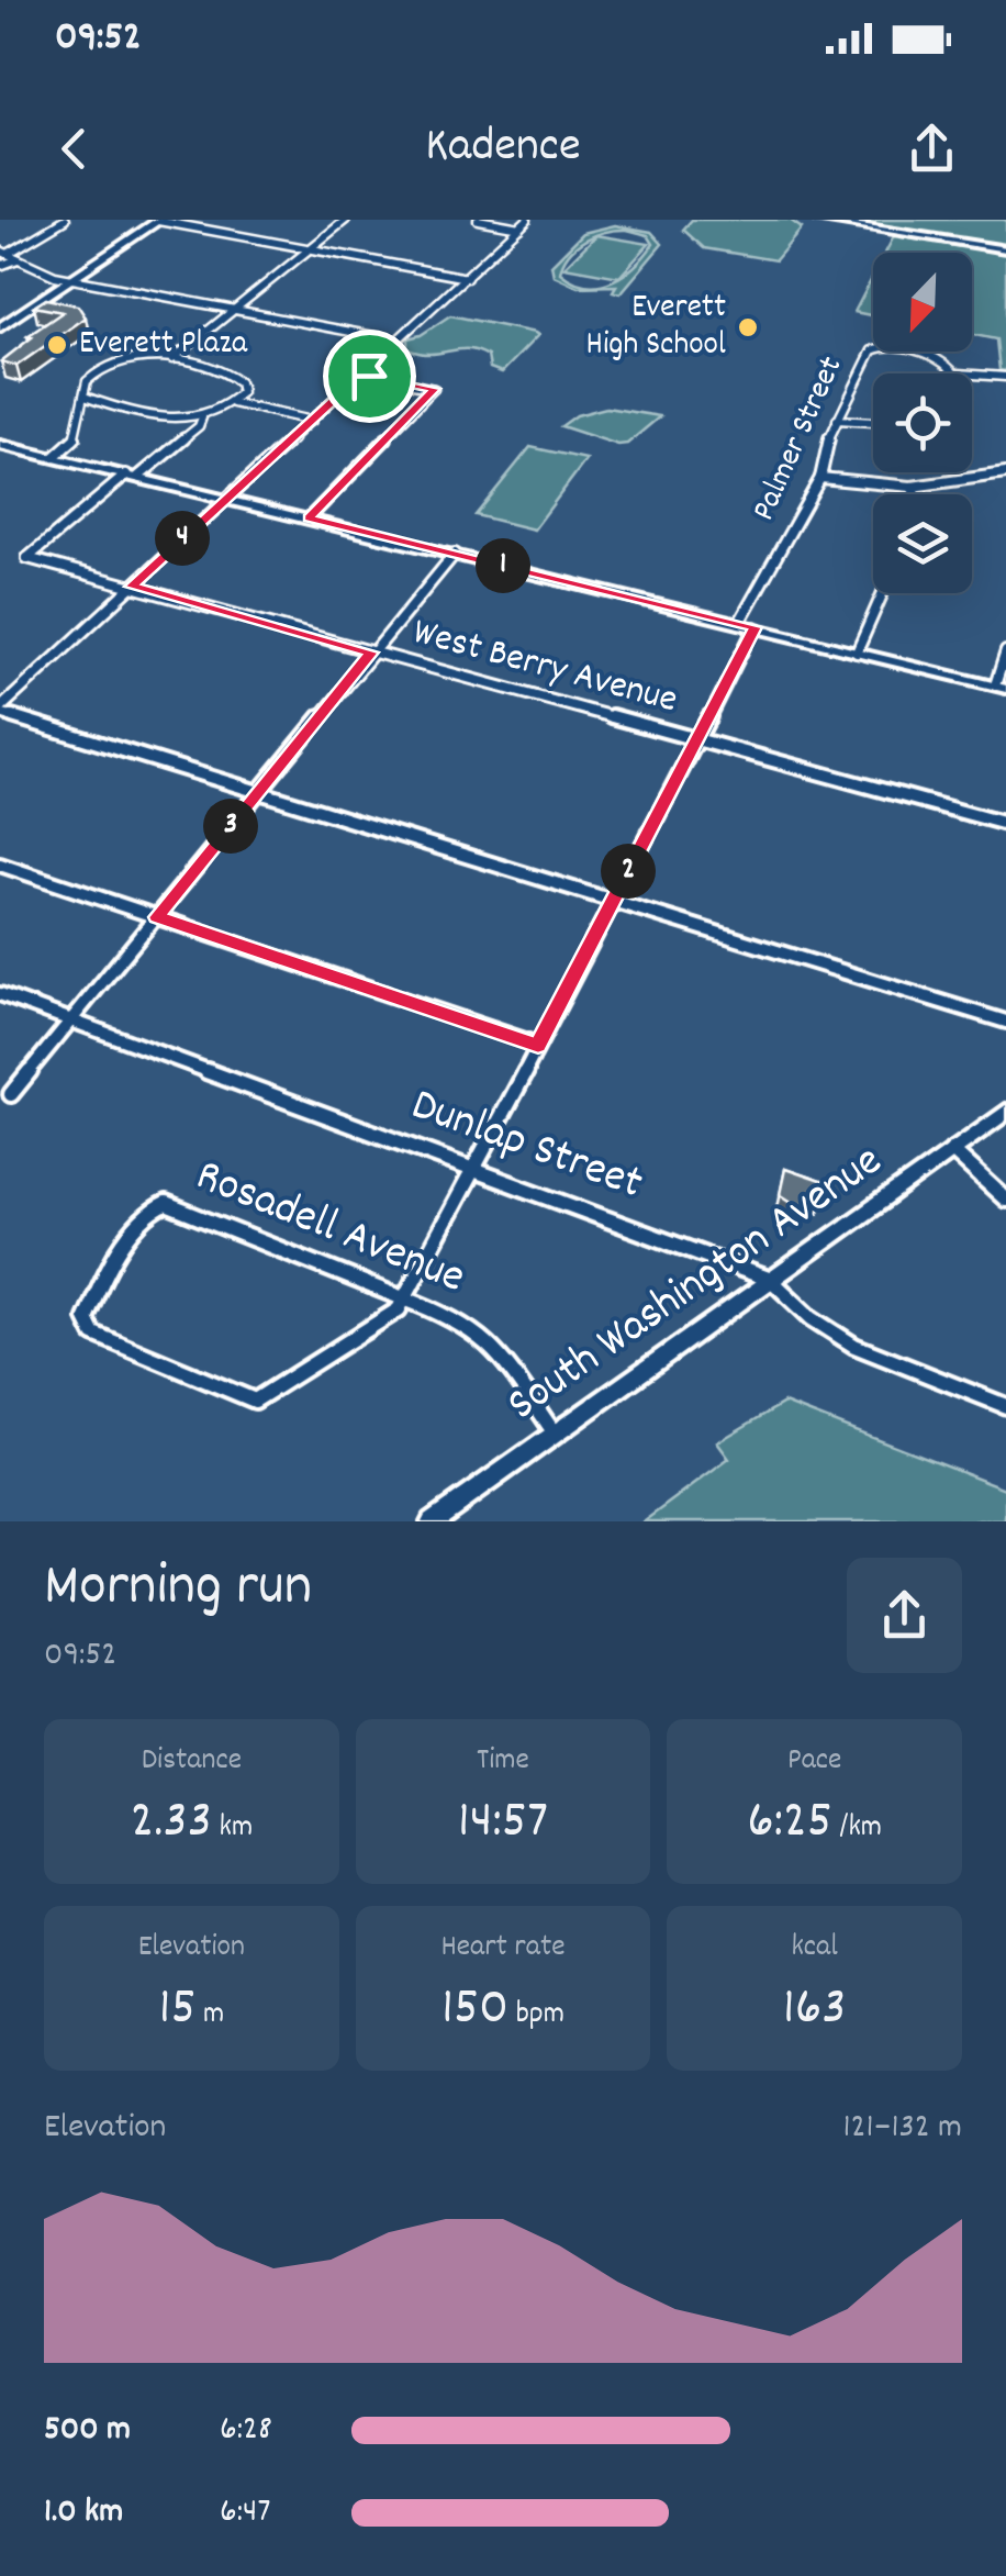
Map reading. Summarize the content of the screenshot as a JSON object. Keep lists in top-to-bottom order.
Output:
{
  "streets": {
    "street": [
      "Palmer Street",
      "West Berry Avenue",
      "Dunlap Street",
      "Rosadell Avenue",
      "South Washington Avenue"
    ]
  },
  "crossings": [
    ["Dunlap Street", "South Washington Avenue"],
    ["Rosadell Avenue", "South Washington Avenue"]
  ],
  "places": ["Everett High School", "Everett Plaza"],
  "north": "bottom left",
  "page": {
    "status": "09:52",
    "header": "Kadence",
    "pins": [
      "4",
      "1",
      "3",
      "2"
    ],
    "heading": ["Morning run", "09:52"],
    "stats": [
      ["Distance", "2.33 km"],
      ["Time", "14:57"],
      ["Pace", "6:25 /km"],
      ["Elevation", "15 m"],
      ["Heart rate", "150 bpm"],
      ["kcal", "163"]
    ],
    "chart": ["Elevation", "121–132 m"],
    "list": [
      {
        "name": "500 m",
        "note": "6:28"
      },
      {
        "name": "1.0 km",
        "note": "6:47"
      }
    ]
  }
}
